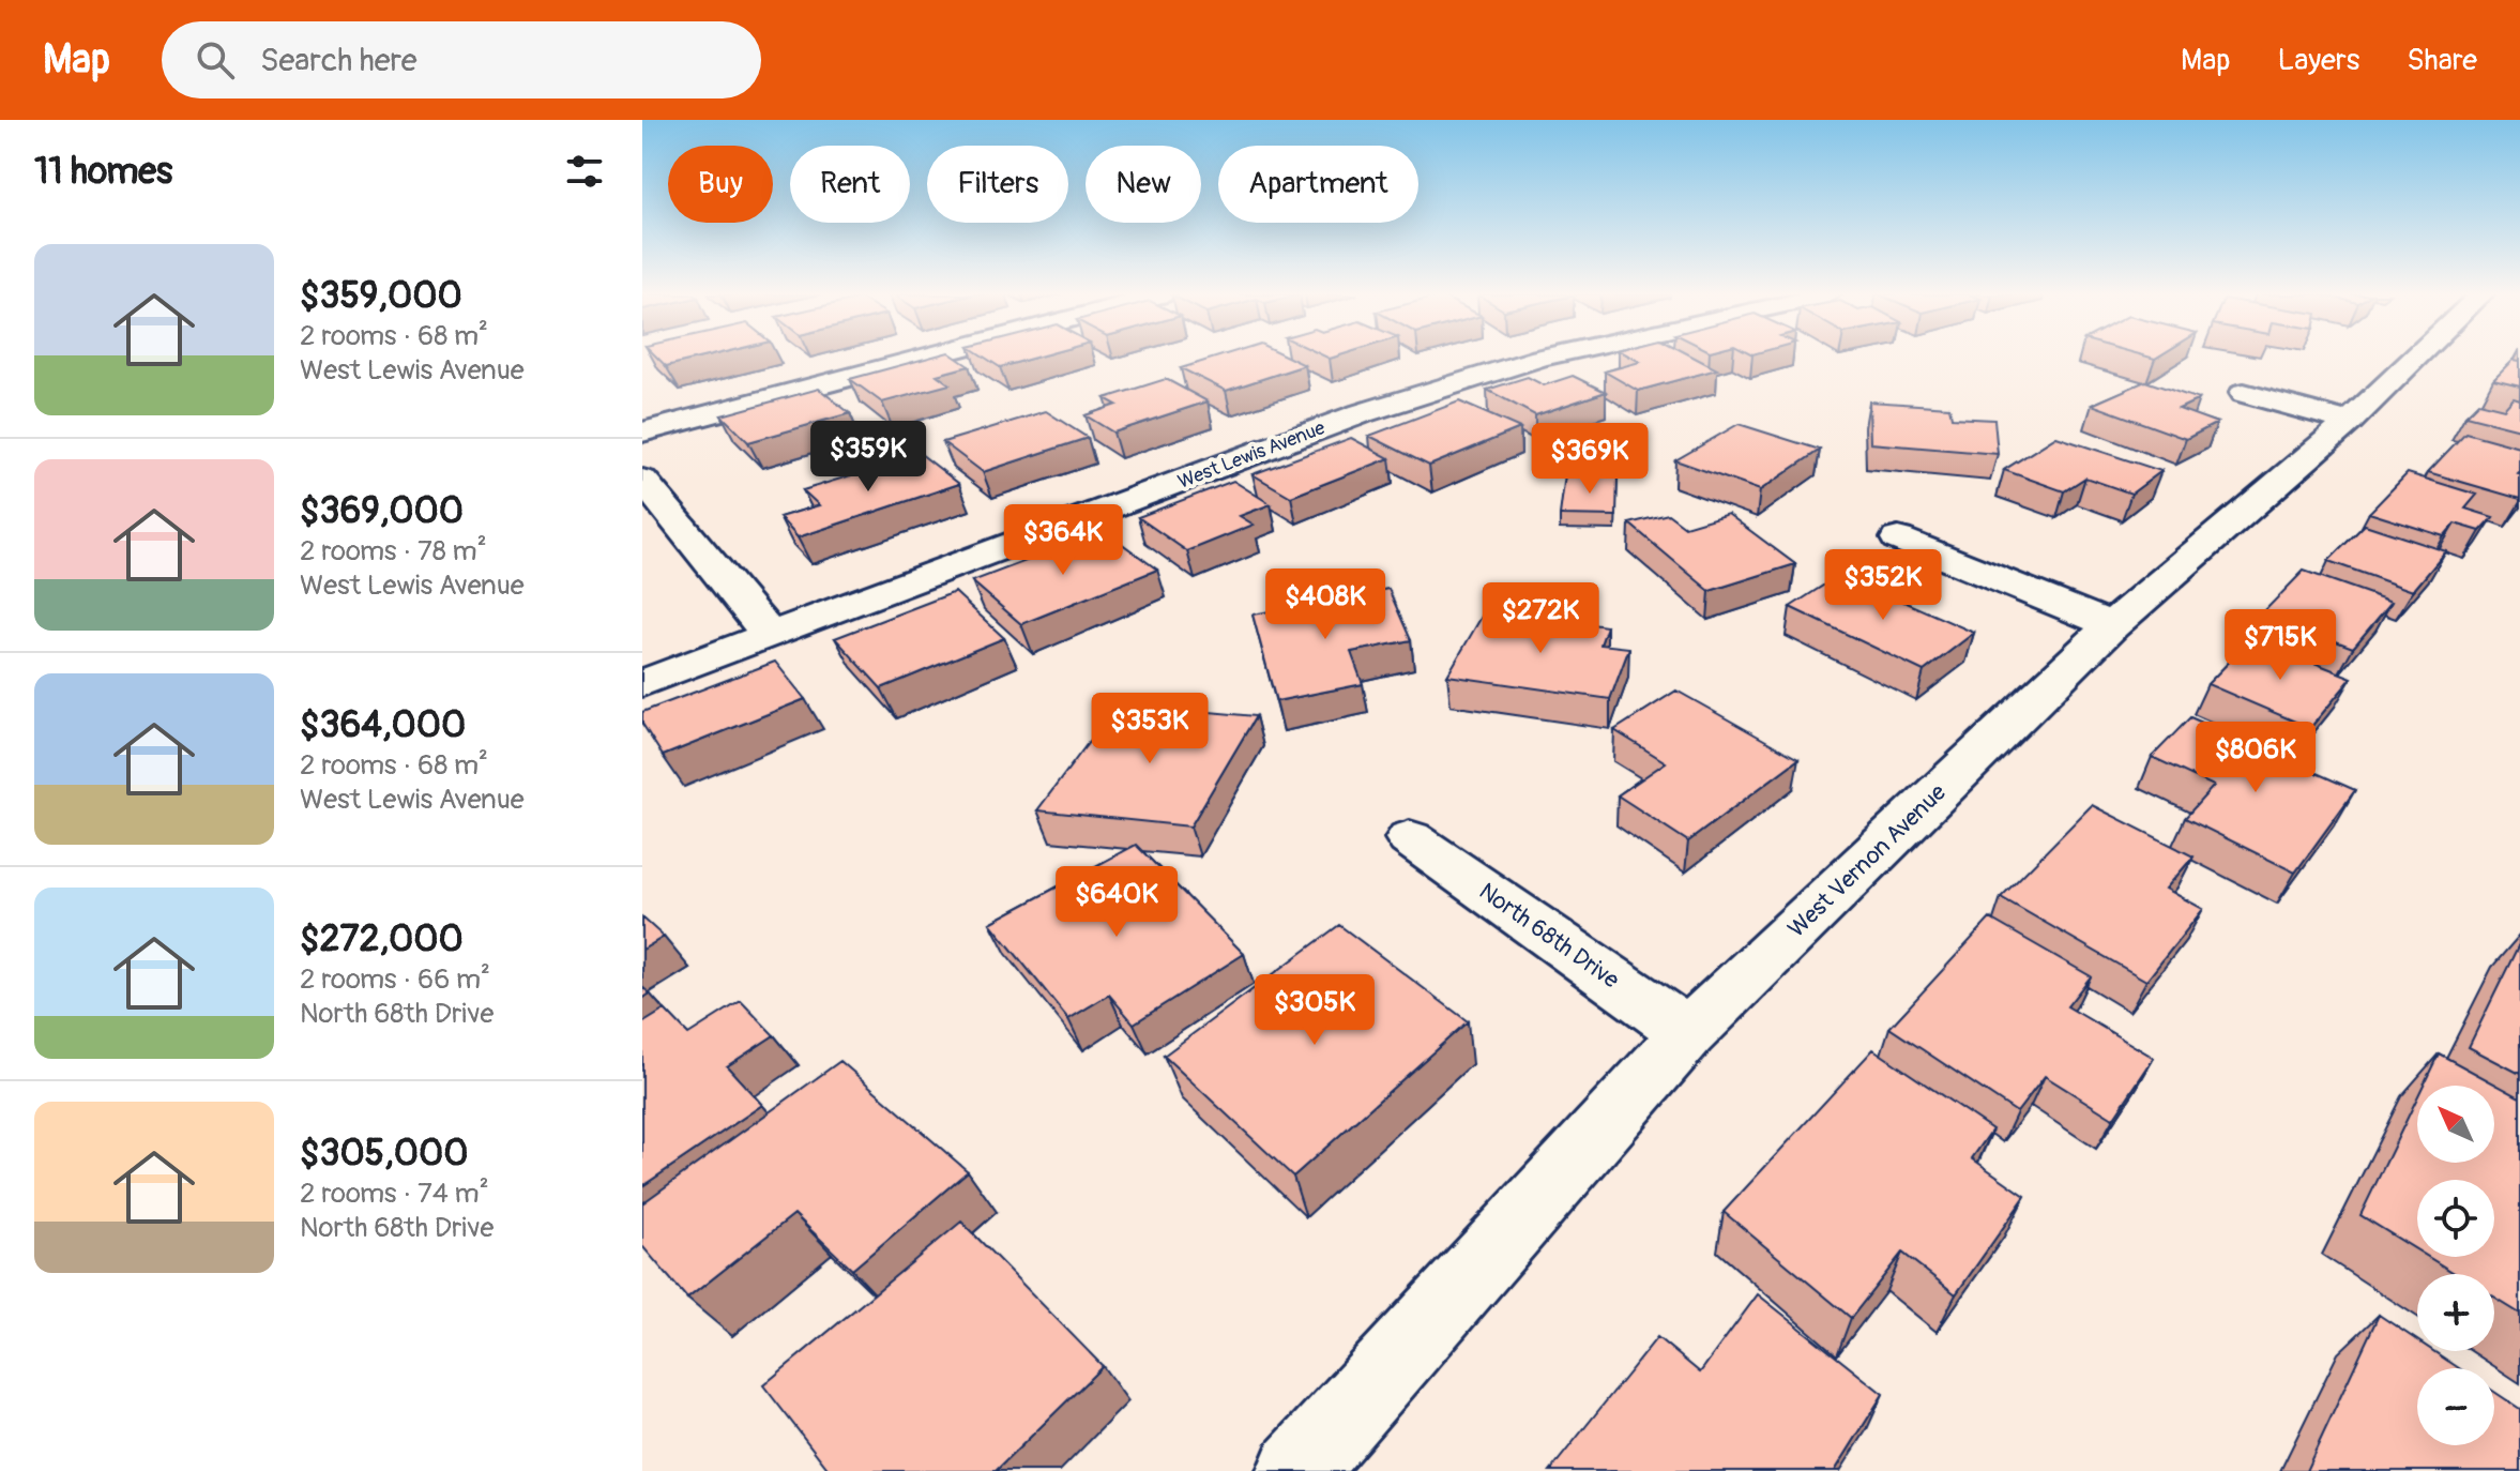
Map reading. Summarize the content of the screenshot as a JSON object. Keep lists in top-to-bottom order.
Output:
{
  "streets": {
    "street": ["West Lewis Avenue", "West Vernon Avenue", "North 68th Drive"]
  },
  "crossings": [
    ["West Vernon Avenue", "North 68th Drive"]
  ],
  "north": "top left",
  "page": {
    "header": "Map",
    "search": "Search here",
    "nav": ["Map", "Layers", "Share"],
    "heading": "11 homes",
    "chip": [
      "Buy",
      "Rent",
      "Filters",
      "New",
      "Apartment"
    ],
    "list": [
      {
        "name": "$359,000",
        "note": "2 rooms · 68 m² · West Lewis Avenue"
      },
      {
        "name": "$369,000",
        "note": "2 rooms · 78 m² · West Lewis Avenue"
      },
      {
        "name": "$364,000",
        "note": "2 rooms · 68 m² · West Lewis Avenue"
      },
      {
        "name": "$272,000",
        "note": "2 rooms · 66 m² · North 68th Drive"
      },
      {
        "name": "$305,000",
        "note": "2 rooms · 74 m² · North 68th Drive"
      }
    ],
    "price": [
      "$359K",
      "$369K",
      "$364K",
      "$352K",
      "$408K",
      "$272K",
      "$715K",
      "$353K",
      "$806K",
      "$640K",
      "$305K"
    ],
    "map_buttons": ["+", "−"]
  }
}
